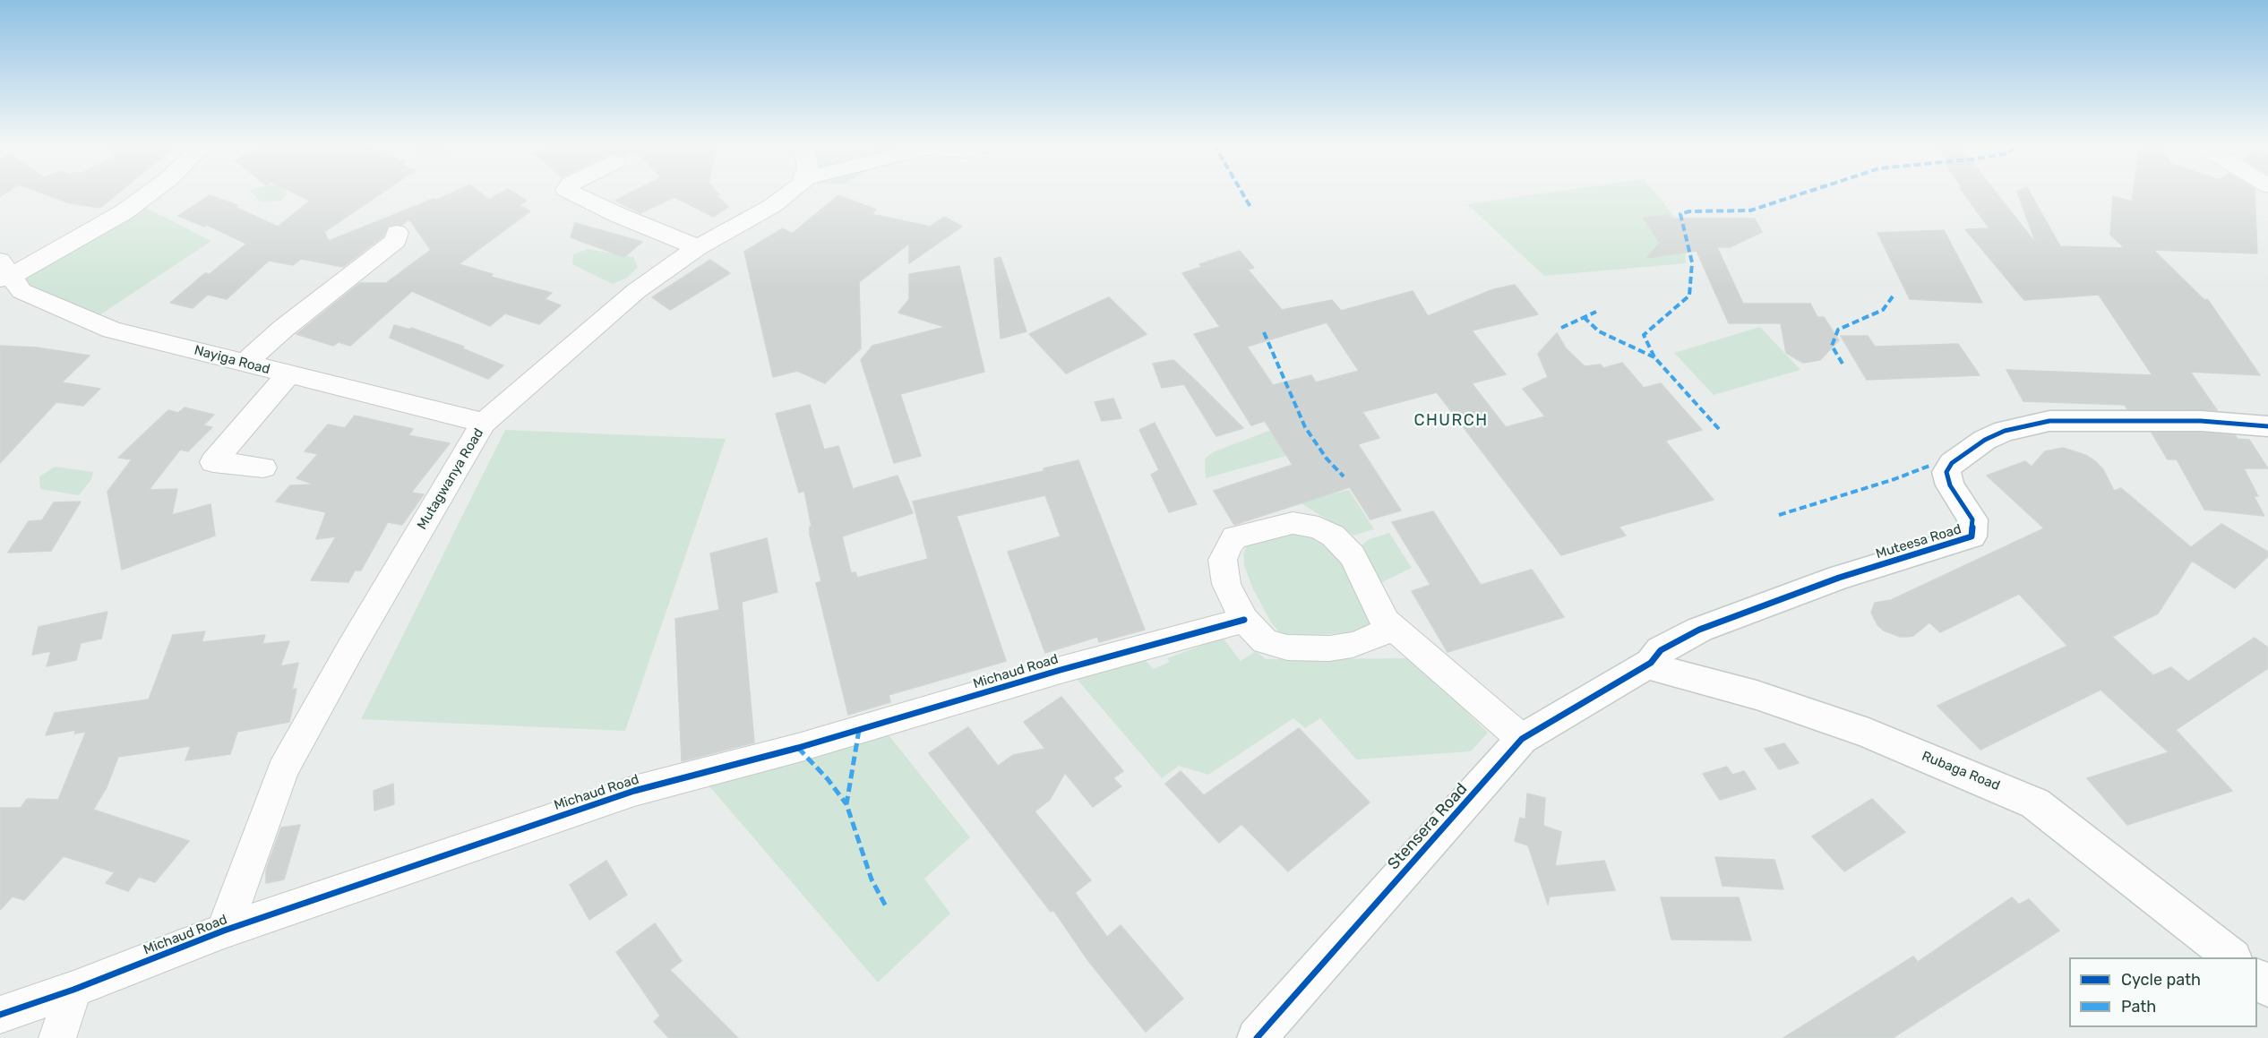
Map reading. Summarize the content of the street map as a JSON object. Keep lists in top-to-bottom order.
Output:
{
  "streets": {
    "street": [
      "Nayiga Road",
      "Mutagwanya Road",
      "Muteesa Road",
      "Michaud Road",
      "Rubaga Road",
      "Stensera Road"
    ]
  },
  "crossings": [
    ["Nayiga Road", "Mutagwanya Road"],
    ["Mutagwanya Road", "Michaud Road"],
    ["Muteesa Road", "Rubaga Road"],
    ["Muteesa Road", "Stensera Road"],
    ["Rubaga Road", "Stensera Road"]
  ],
  "districts": ["CHURCH"],
  "legend": ["Cycle path", "Path"]
}
